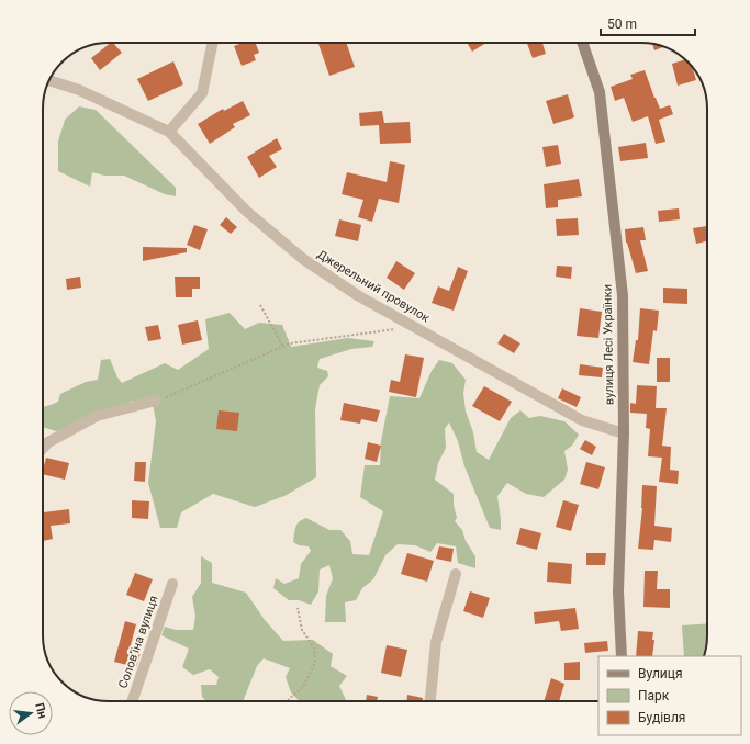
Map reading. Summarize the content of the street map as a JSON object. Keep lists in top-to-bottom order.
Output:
{
  "streets": {
    "street": ["Джерельний провулок", "вулиця Лесі Українки", "Соловʼїна вулиця"]
  },
  "crossings": [
    ["Джерельний провулок", "вулиця Лесі Українки"]
  ],
  "legend": ["Вулиця", "Парк", "Будівля"],
  "scale_bar": "50 m",
  "north": "right"
}
